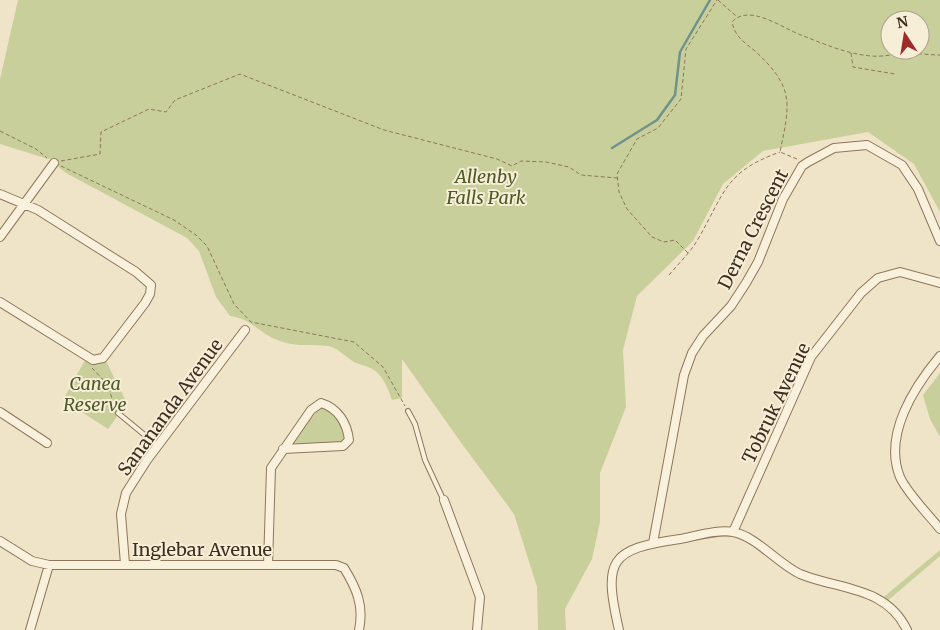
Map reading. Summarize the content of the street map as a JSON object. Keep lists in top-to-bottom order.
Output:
{
  "streets": {
    "street": [
      "Derna Crescent",
      "Tobruk Avenue",
      "Sanananda Avenue",
      "Inglebar Avenue"
    ]
  },
  "crossings": [
    ["Sanananda Avenue", "Inglebar Avenue"]
  ],
  "parks": ["Allenby Falls Park", "Canea Reserve"],
  "north": "top"
}
